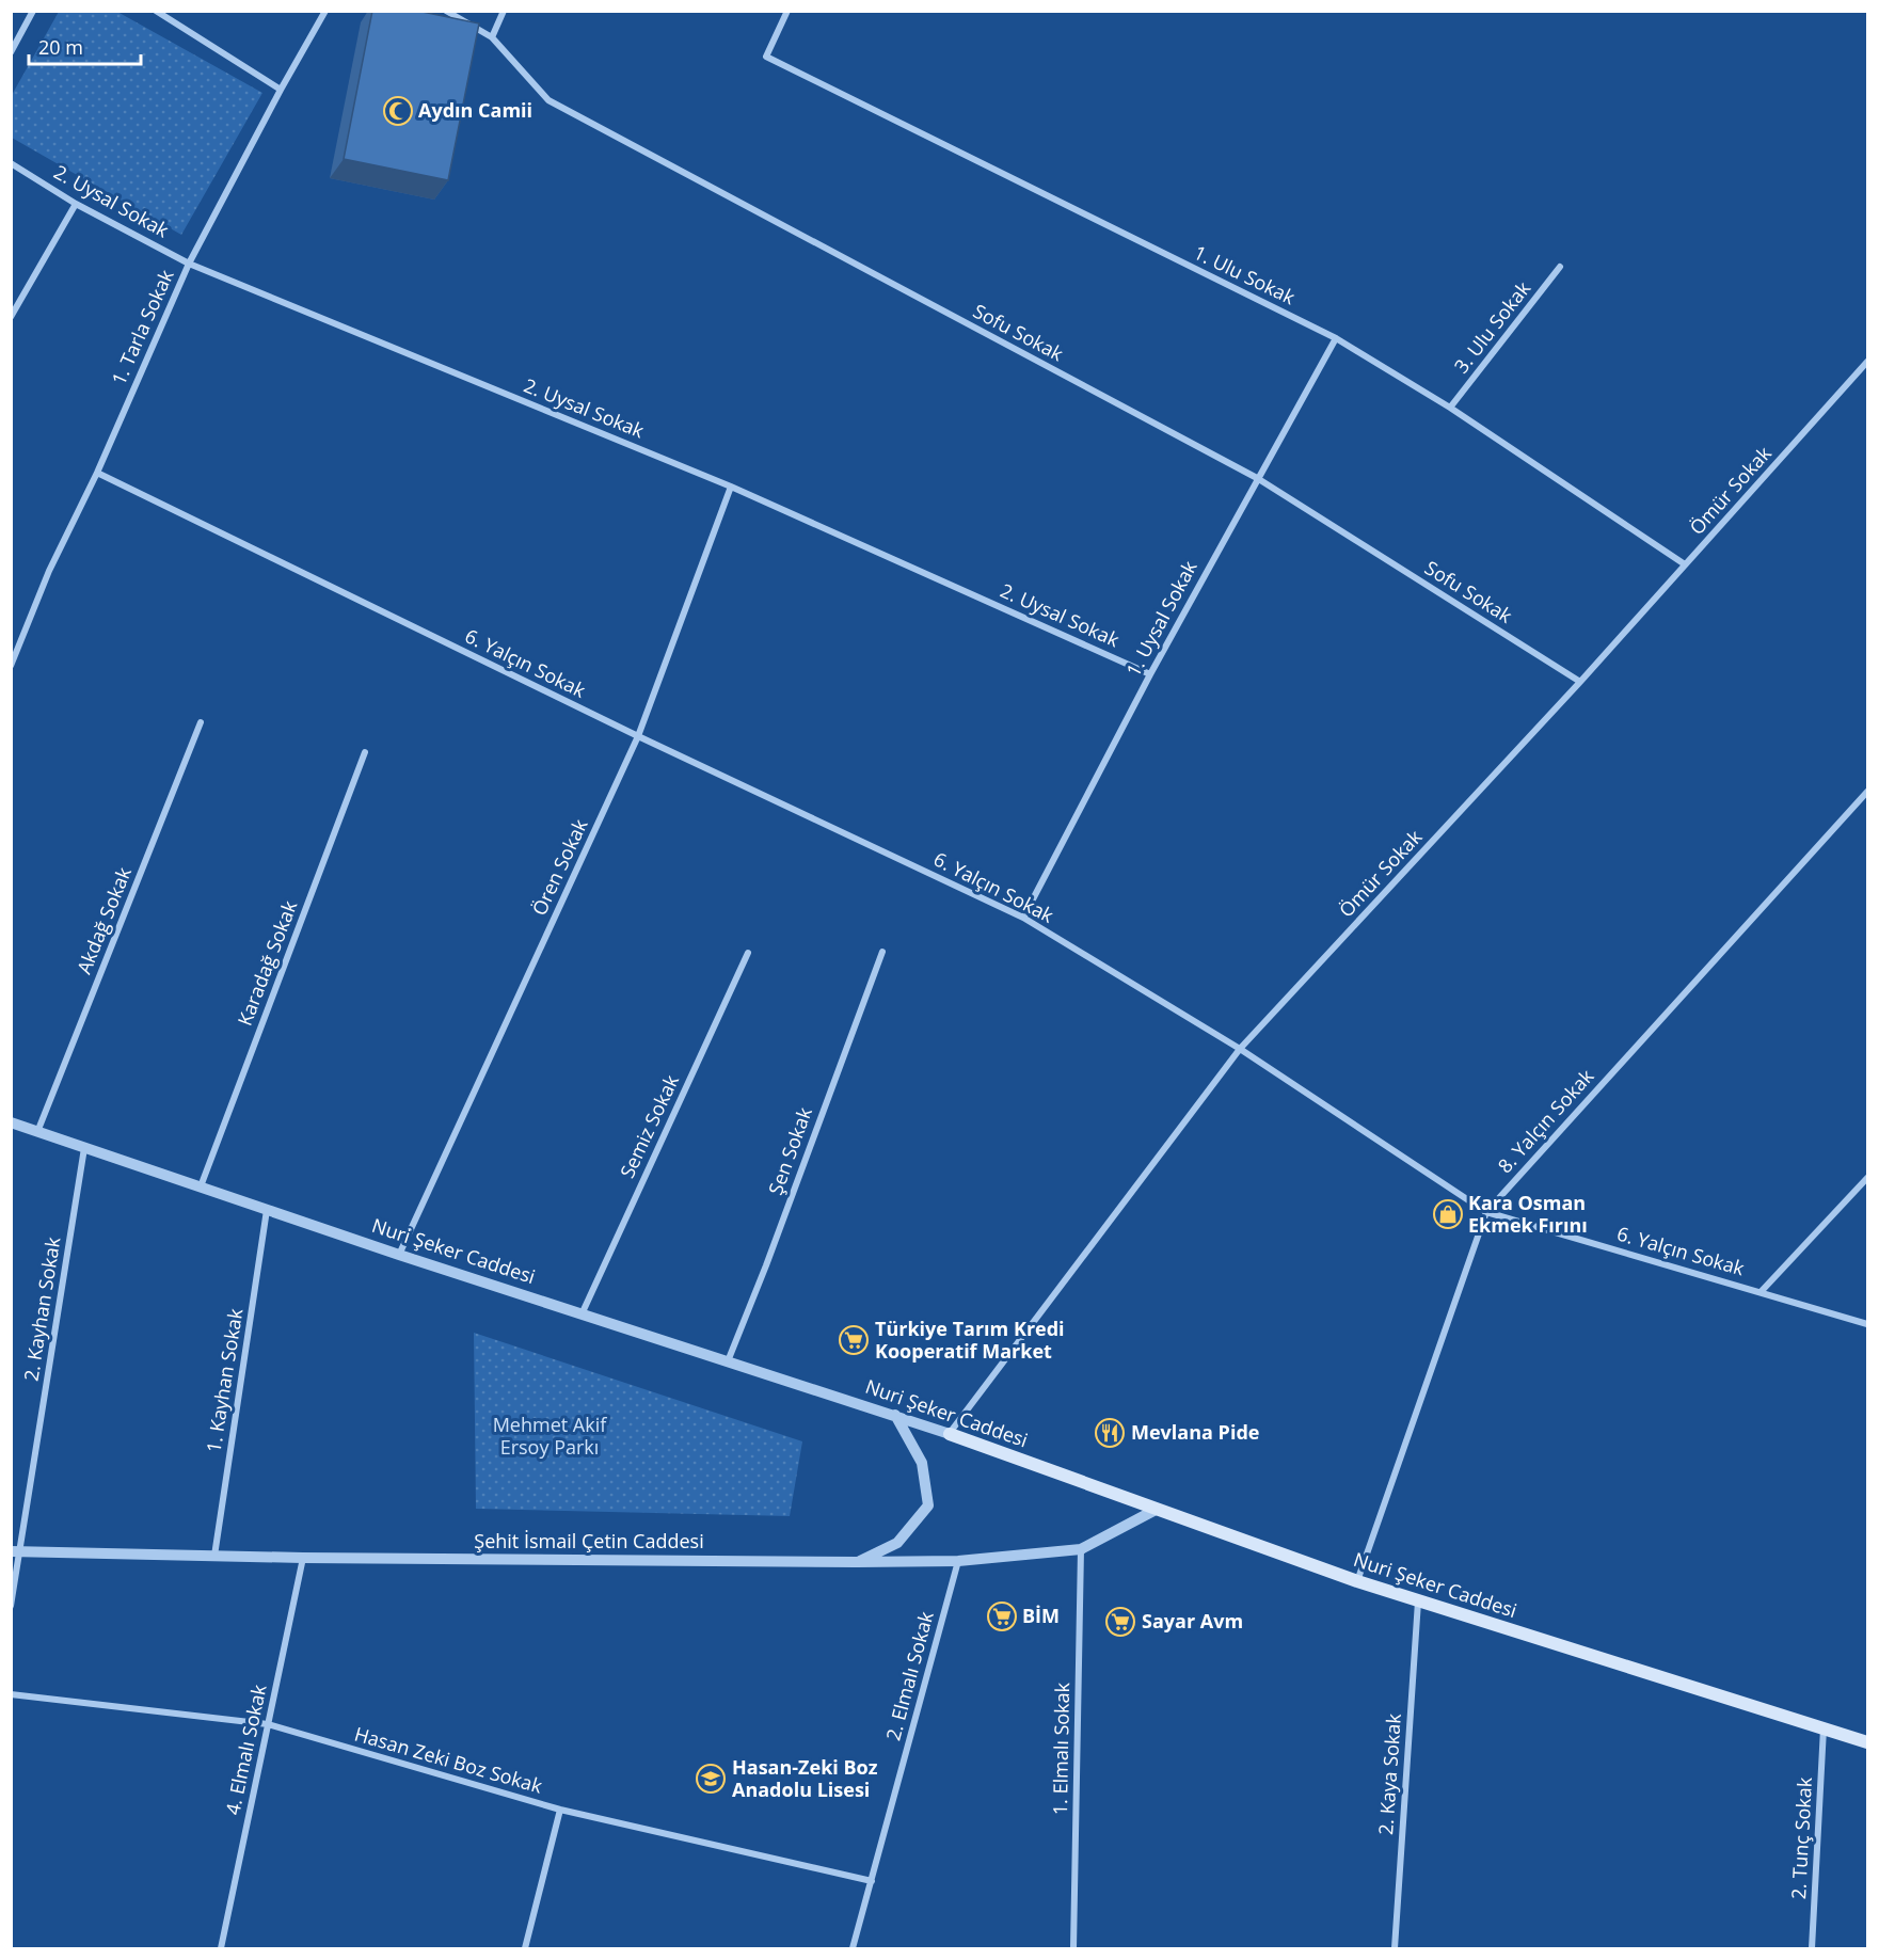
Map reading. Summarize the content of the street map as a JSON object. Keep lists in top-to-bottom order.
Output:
{
  "streets": {
    "main road": ["Nuri Şeker Caddesi"],
    "street": [
      "2. Uysal Sokak",
      "1. Ulu Sokak",
      "1. Tarla Sokak",
      "3. Ulu Sokak",
      "Sofu Sokak",
      "Ömür Sokak",
      "1. Uysal Sokak",
      "6. Yalçın Sokak",
      "Ören Sokak",
      "Akdağ Sokak",
      "Karadağ Sokak",
      "8. Yalçın Sokak",
      "Semiz Sokak",
      "Şen Sokak",
      "2. Kayhan Sokak",
      "1. Kayhan Sokak",
      "Şehit İsmail Çetin Caddesi",
      "2. Elmalı Sokak",
      "1. Elmalı Sokak",
      "4. Elmalı Sokak",
      "Hasan Zeki Boz Sokak",
      "2. Kaya Sokak",
      "2. Tunç Sokak"
    ]
  },
  "crossings": [
    ["2. Uysal Sokak", "1. Tarla Sokak"],
    ["2. Uysal Sokak", "1. Uysal Sokak"],
    ["2. Uysal Sokak", "Ören Sokak"],
    ["1. Ulu Sokak", "3. Ulu Sokak"],
    ["1. Ulu Sokak", "Ömür Sokak"],
    ["1. Ulu Sokak", "1. Uysal Sokak"],
    ["1. Tarla Sokak", "6. Yalçın Sokak"],
    ["Sofu Sokak", "Ömür Sokak"],
    ["Sofu Sokak", "1. Uysal Sokak"],
    ["Ömür Sokak", "6. Yalçın Sokak"],
    ["Ömür Sokak", "Nuri Şeker Caddesi"],
    ["1. Uysal Sokak", "6. Yalçın Sokak"],
    ["6. Yalçın Sokak", "Ören Sokak"],
    ["6. Yalçın Sokak", "8. Yalçın Sokak"],
    ["Ören Sokak", "Nuri Şeker Caddesi"],
    ["Akdağ Sokak", "Nuri Şeker Caddesi"],
    ["Karadağ Sokak", "Nuri Şeker Caddesi"],
    ["8. Yalçın Sokak", "Nuri Şeker Caddesi"],
    ["Semiz Sokak", "Nuri Şeker Caddesi"],
    ["Şen Sokak", "Nuri Şeker Caddesi"],
    ["Nuri Şeker Caddesi", "2. Kayhan Sokak"],
    ["Nuri Şeker Caddesi", "1. Kayhan Sokak"],
    ["Nuri Şeker Caddesi", "Şehit İsmail Çetin Caddesi"],
    ["Nuri Şeker Caddesi", "2. Kaya Sokak"],
    ["Nuri Şeker Caddesi", "2. Tunç Sokak"],
    ["2. Kayhan Sokak", "Şehit İsmail Çetin Caddesi"],
    ["1. Kayhan Sokak", "Şehit İsmail Çetin Caddesi"],
    ["Şehit İsmail Çetin Caddesi", "2. Elmalı Sokak"],
    ["Şehit İsmail Çetin Caddesi", "1. Elmalı Sokak"],
    ["Şehit İsmail Çetin Caddesi", "4. Elmalı Sokak"],
    ["2. Elmalı Sokak", "Hasan Zeki Boz Sokak"],
    ["4. Elmalı Sokak", "Hasan Zeki Boz Sokak"]
  ],
  "parks": ["Mehmet Akif Ersoy Parkı"],
  "places": {
    "mosque": ["Aydın Camii"],
    "shop": ["Kara Osman Ekmek Fırını"],
    "supermarket": ["Türkiye Tarım Kredi Kooperatif Market", "BİM", "Sayar Avm"],
    "restaurant": ["Mevlana Pide"],
    "school or university": ["Hasan-Zeki Boz Anadolu Lisesi"]
  },
  "scale_bar": "20 m"
}
